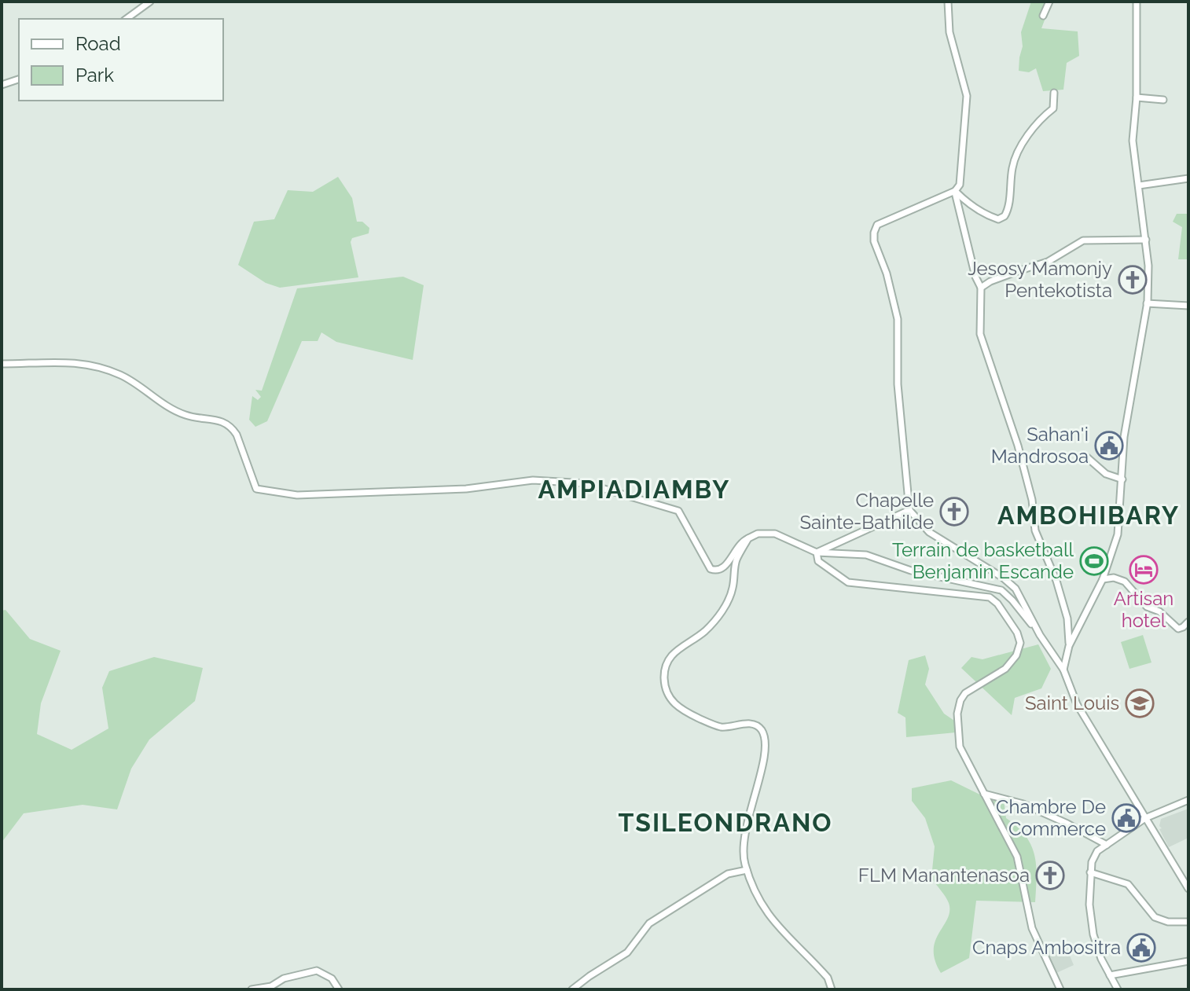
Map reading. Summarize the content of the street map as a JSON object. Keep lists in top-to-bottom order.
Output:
{
  "districts": ["AMPIADIAMBY", "AMBOHIBARY", "TSILEONDRANO"],
  "places": {
    "church": ["Jesosy Mamonjy Pentekotista", "Chapelle Sainte-Bathilde", "FLM Manantenasoa"],
    "public building": ["Sahan'i Mandrosoa", "Chambre De Commerce", "Cnaps Ambositra"],
    "sports": ["Terrain de basketball Benjamin Escande"],
    "hotel": ["Artisan hotel"],
    "school or university": ["Saint Louis"]
  },
  "legend": ["Road", "Park"]
}
